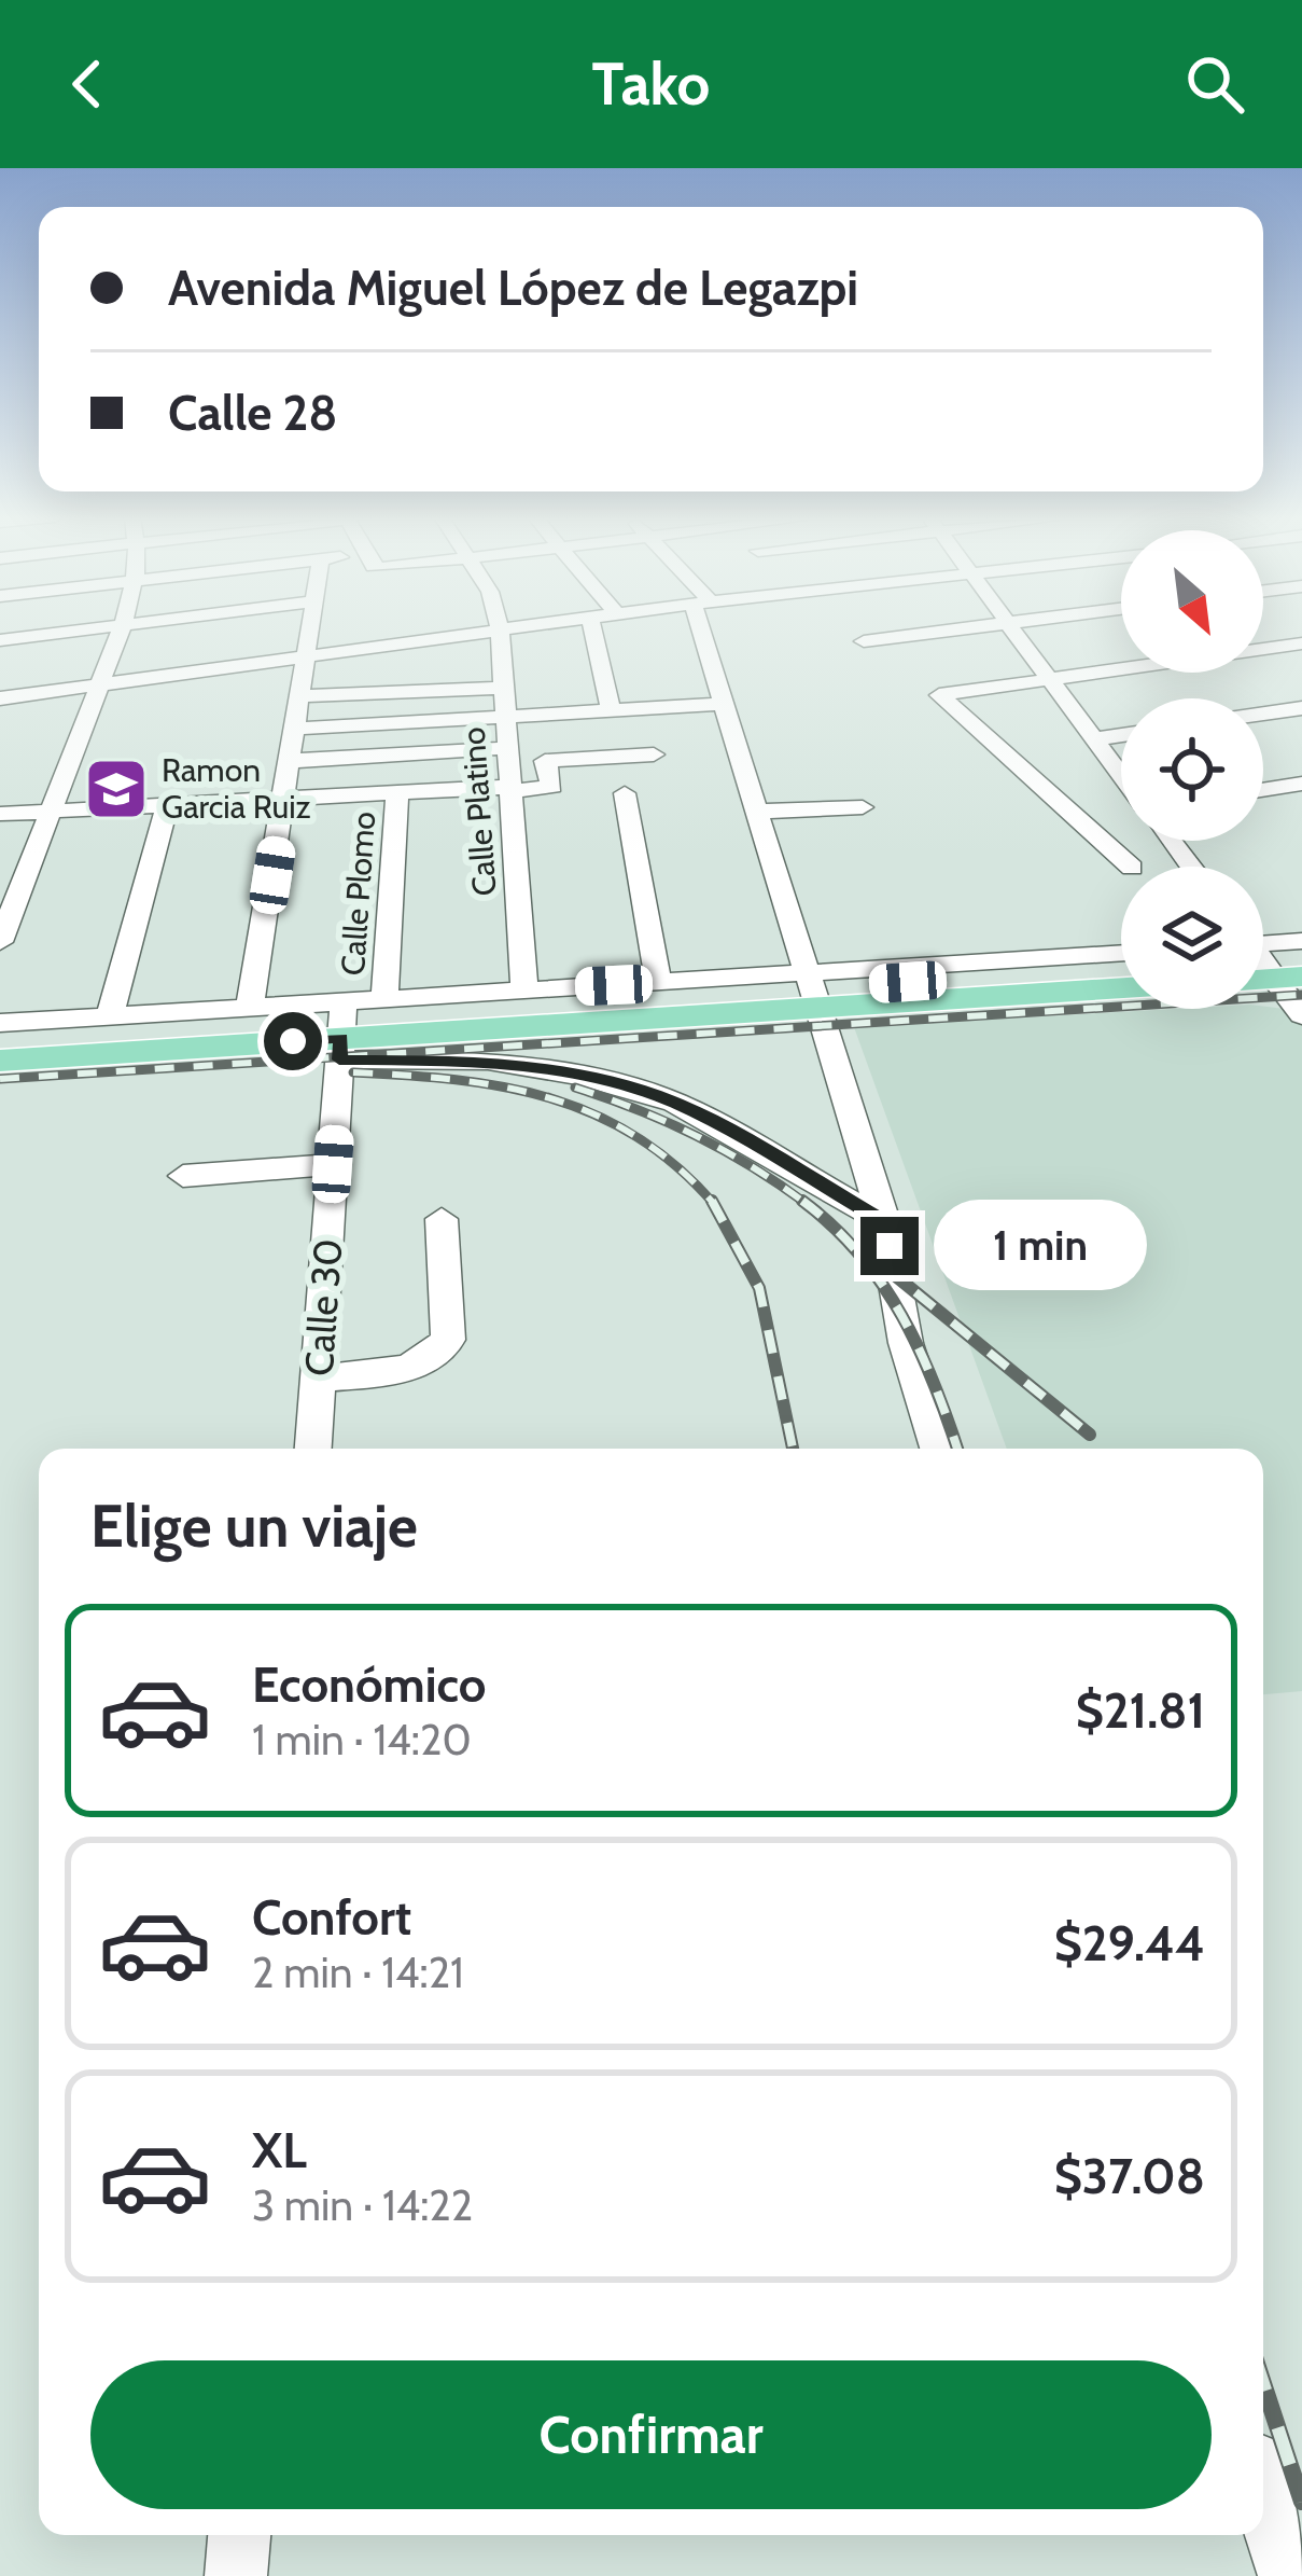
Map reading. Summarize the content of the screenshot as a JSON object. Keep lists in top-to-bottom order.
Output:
{
  "streets": {
    "street": ["Calle Platino", "Calle Plomo", "Calle 30"]
  },
  "places": {
    "school or university": ["Ramon Garcia Ruiz"]
  },
  "north": "bottom right",
  "page": {
    "header": "Tako",
    "banner": ["Avenida Miguel López de Legazpi", "Calle 28"],
    "bubble": "1 min",
    "heading": "Elige un viaje",
    "list": [
      {
        "name": "Económico",
        "note": "1 min · 14:20",
        "value": "$21.81"
      },
      {
        "name": "Confort",
        "note": "2 min · 14:21",
        "value": "$29.44"
      },
      {
        "name": "XL",
        "note": "3 min · 14:22",
        "value": "$37.08"
      }
    ],
    "buttons": "Confirmar"
  }
}
